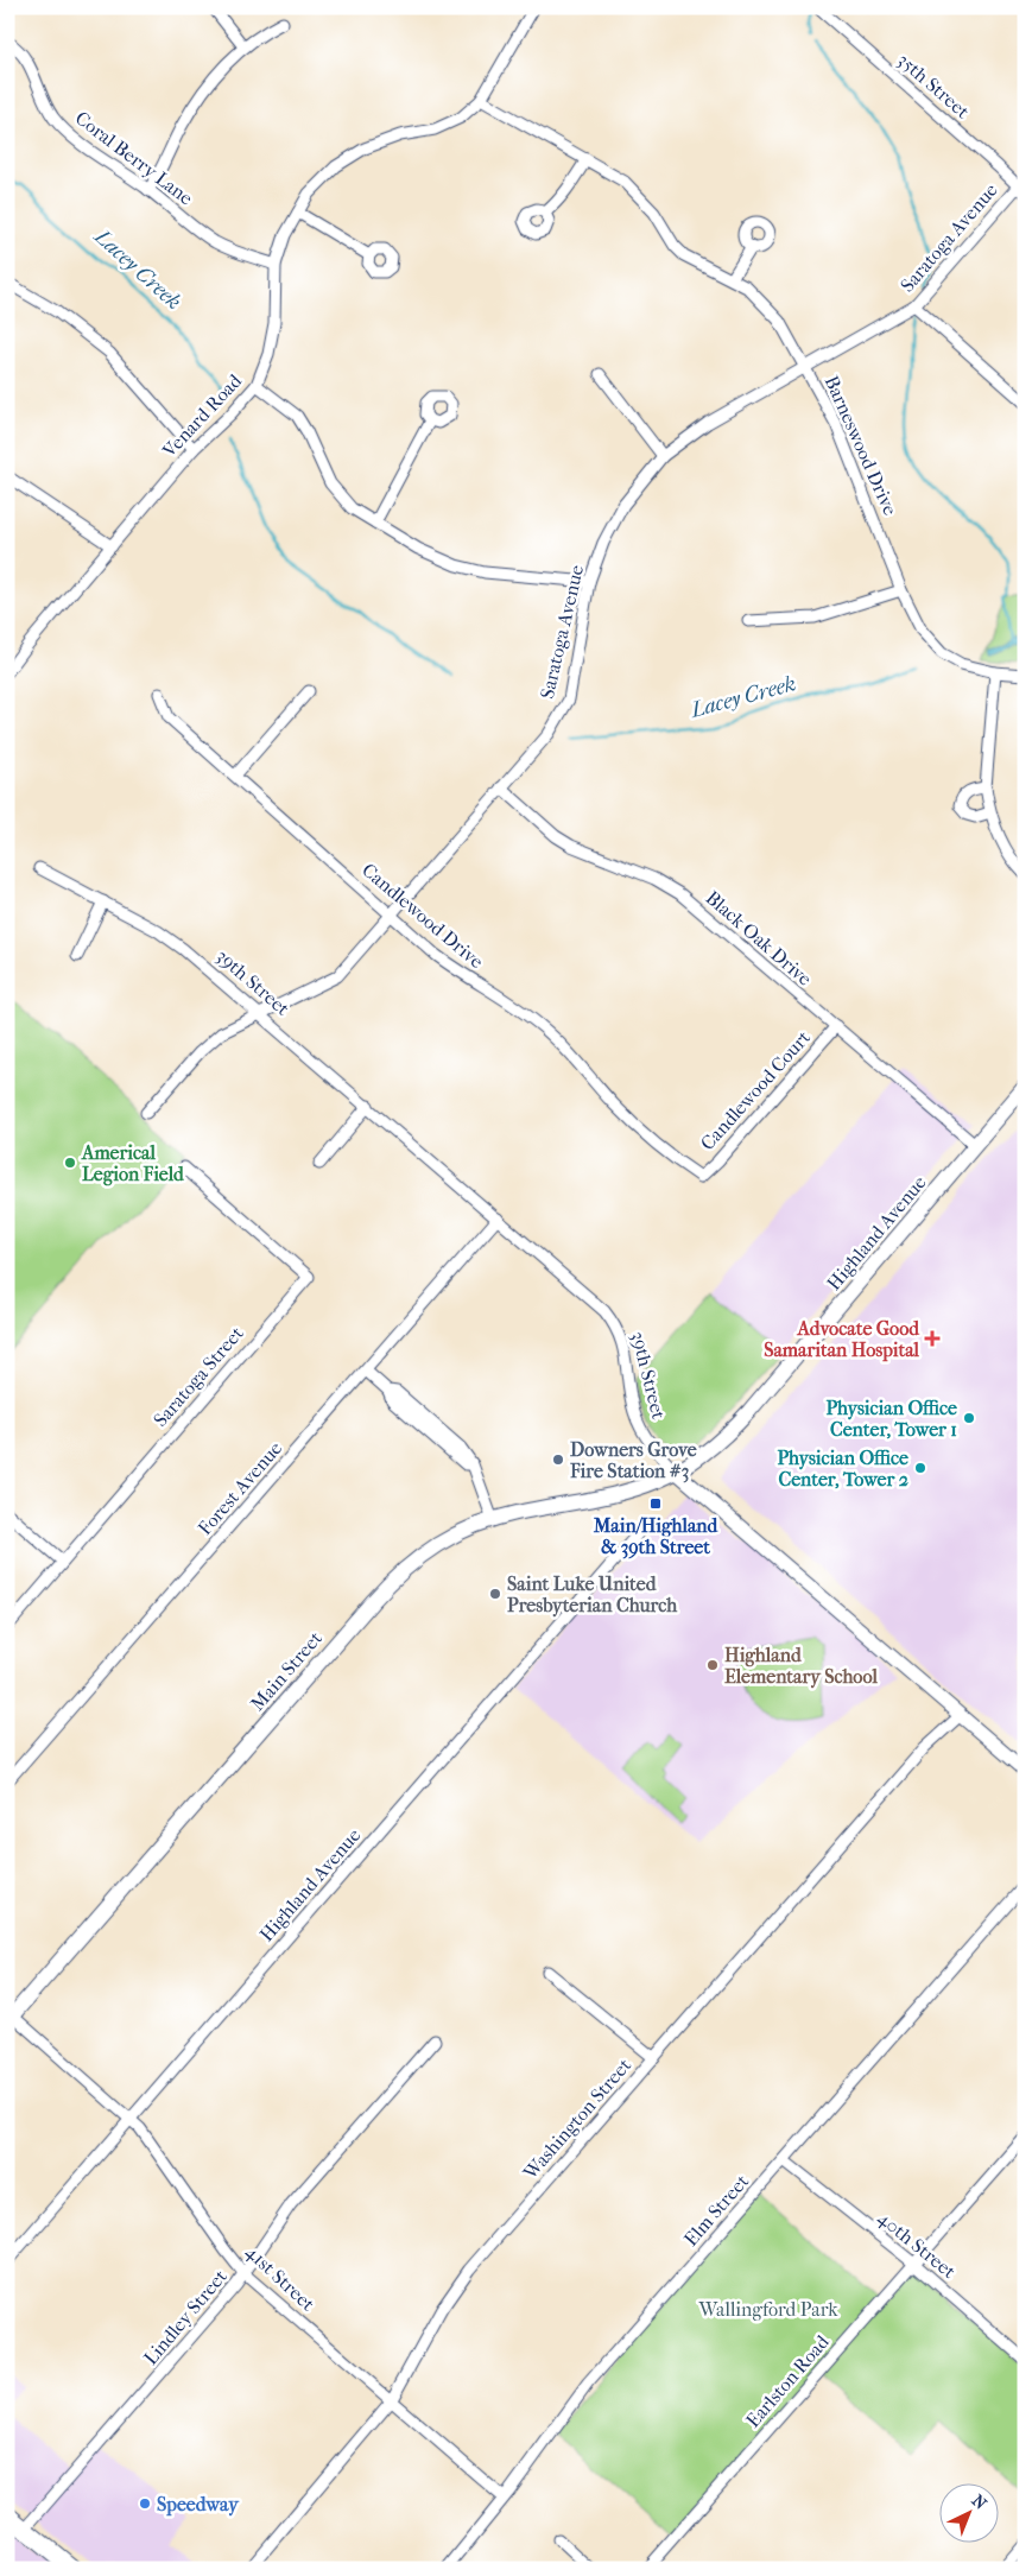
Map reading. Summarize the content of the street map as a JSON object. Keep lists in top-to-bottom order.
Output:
{
  "streets": {
    "main road": ["Highland Avenue", "Main Street"],
    "street": [
      "35th Street",
      "Coral Berry Lane",
      "Saratoga Avenue",
      "Venard Road",
      "Barneswood Drive",
      "Candlewood Drive",
      "Black Oak Drive",
      "39th Street",
      "Candlewood Court",
      "Saratoga Street",
      "Forest Avenue",
      "Washington Street",
      "Elm Street",
      "40th Street",
      "41st Street",
      "Lindley Street",
      "Earlston Road"
    ]
  },
  "crossings": [
    ["35th Street", "Saratoga Avenue"],
    ["Coral Berry Lane", "Venard Road"],
    ["Saratoga Avenue", "Barneswood Drive"],
    ["Saratoga Avenue", "Candlewood Drive"],
    ["Saratoga Avenue", "Black Oak Drive"],
    ["Saratoga Avenue", "39th Street"],
    ["Venard Road", "Barneswood Drive"],
    ["Candlewood Drive", "Candlewood Court"],
    ["Black Oak Drive", "Candlewood Court"],
    ["Black Oak Drive", "Highland Avenue"],
    ["39th Street", "Highland Avenue"],
    ["39th Street", "Forest Avenue"],
    ["39th Street", "Main Street"],
    ["39th Street", "Washington Street"],
    ["Highland Avenue", "Main Street"],
    ["Highland Avenue", "41st Street"],
    ["Main Street", "41st Street"],
    ["Washington Street", "41st Street"],
    ["Elm Street", "40th Street"],
    ["Elm Street", "41st Street"],
    ["40th Street", "Earlston Road"],
    ["41st Street", "Lindley Street"]
  ],
  "water": ["Lacey Creek"],
  "parks": ["Wallingford Park"],
  "places": {
    "other": [
      "Americal Legion Field",
      "Physician Office Center, Tower 1",
      "Downers Grove Fire Station #3",
      "Physician Office Center, Tower 2",
      "Saint Luke United Presbyterian Church",
      "Highland Elementary School",
      "Speedway"
    ],
    "health": ["Advocate Good Samaritan Hospital"],
    "transit": ["Main/Highland & 39th Street"]
  },
  "north": "top right"
}
